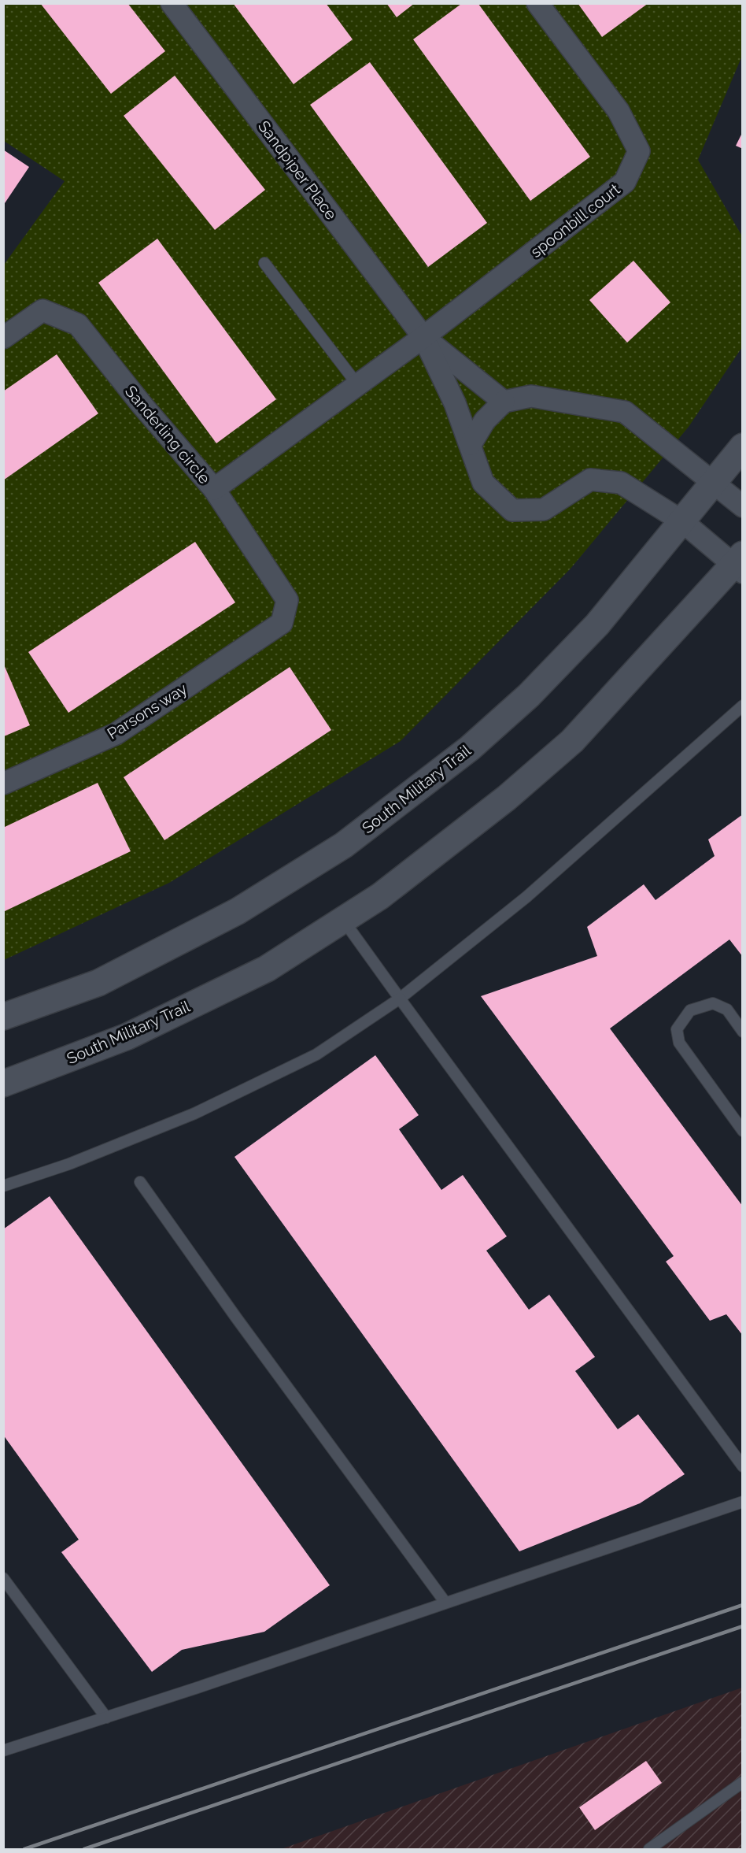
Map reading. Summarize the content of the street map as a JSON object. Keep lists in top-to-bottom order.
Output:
{
  "streets": {
    "street": [
      "Sandpiper Place",
      "spoonbill court",
      "Sanderling circle",
      "Parsons way",
      "South Military Trail"
    ]
  },
  "crossings": [
    ["Sandpiper Place", "spoonbill court"],
    ["Sandpiper Place", "South Military Trail"],
    ["Sanderling circle", "Parsons way"]
  ]
}
